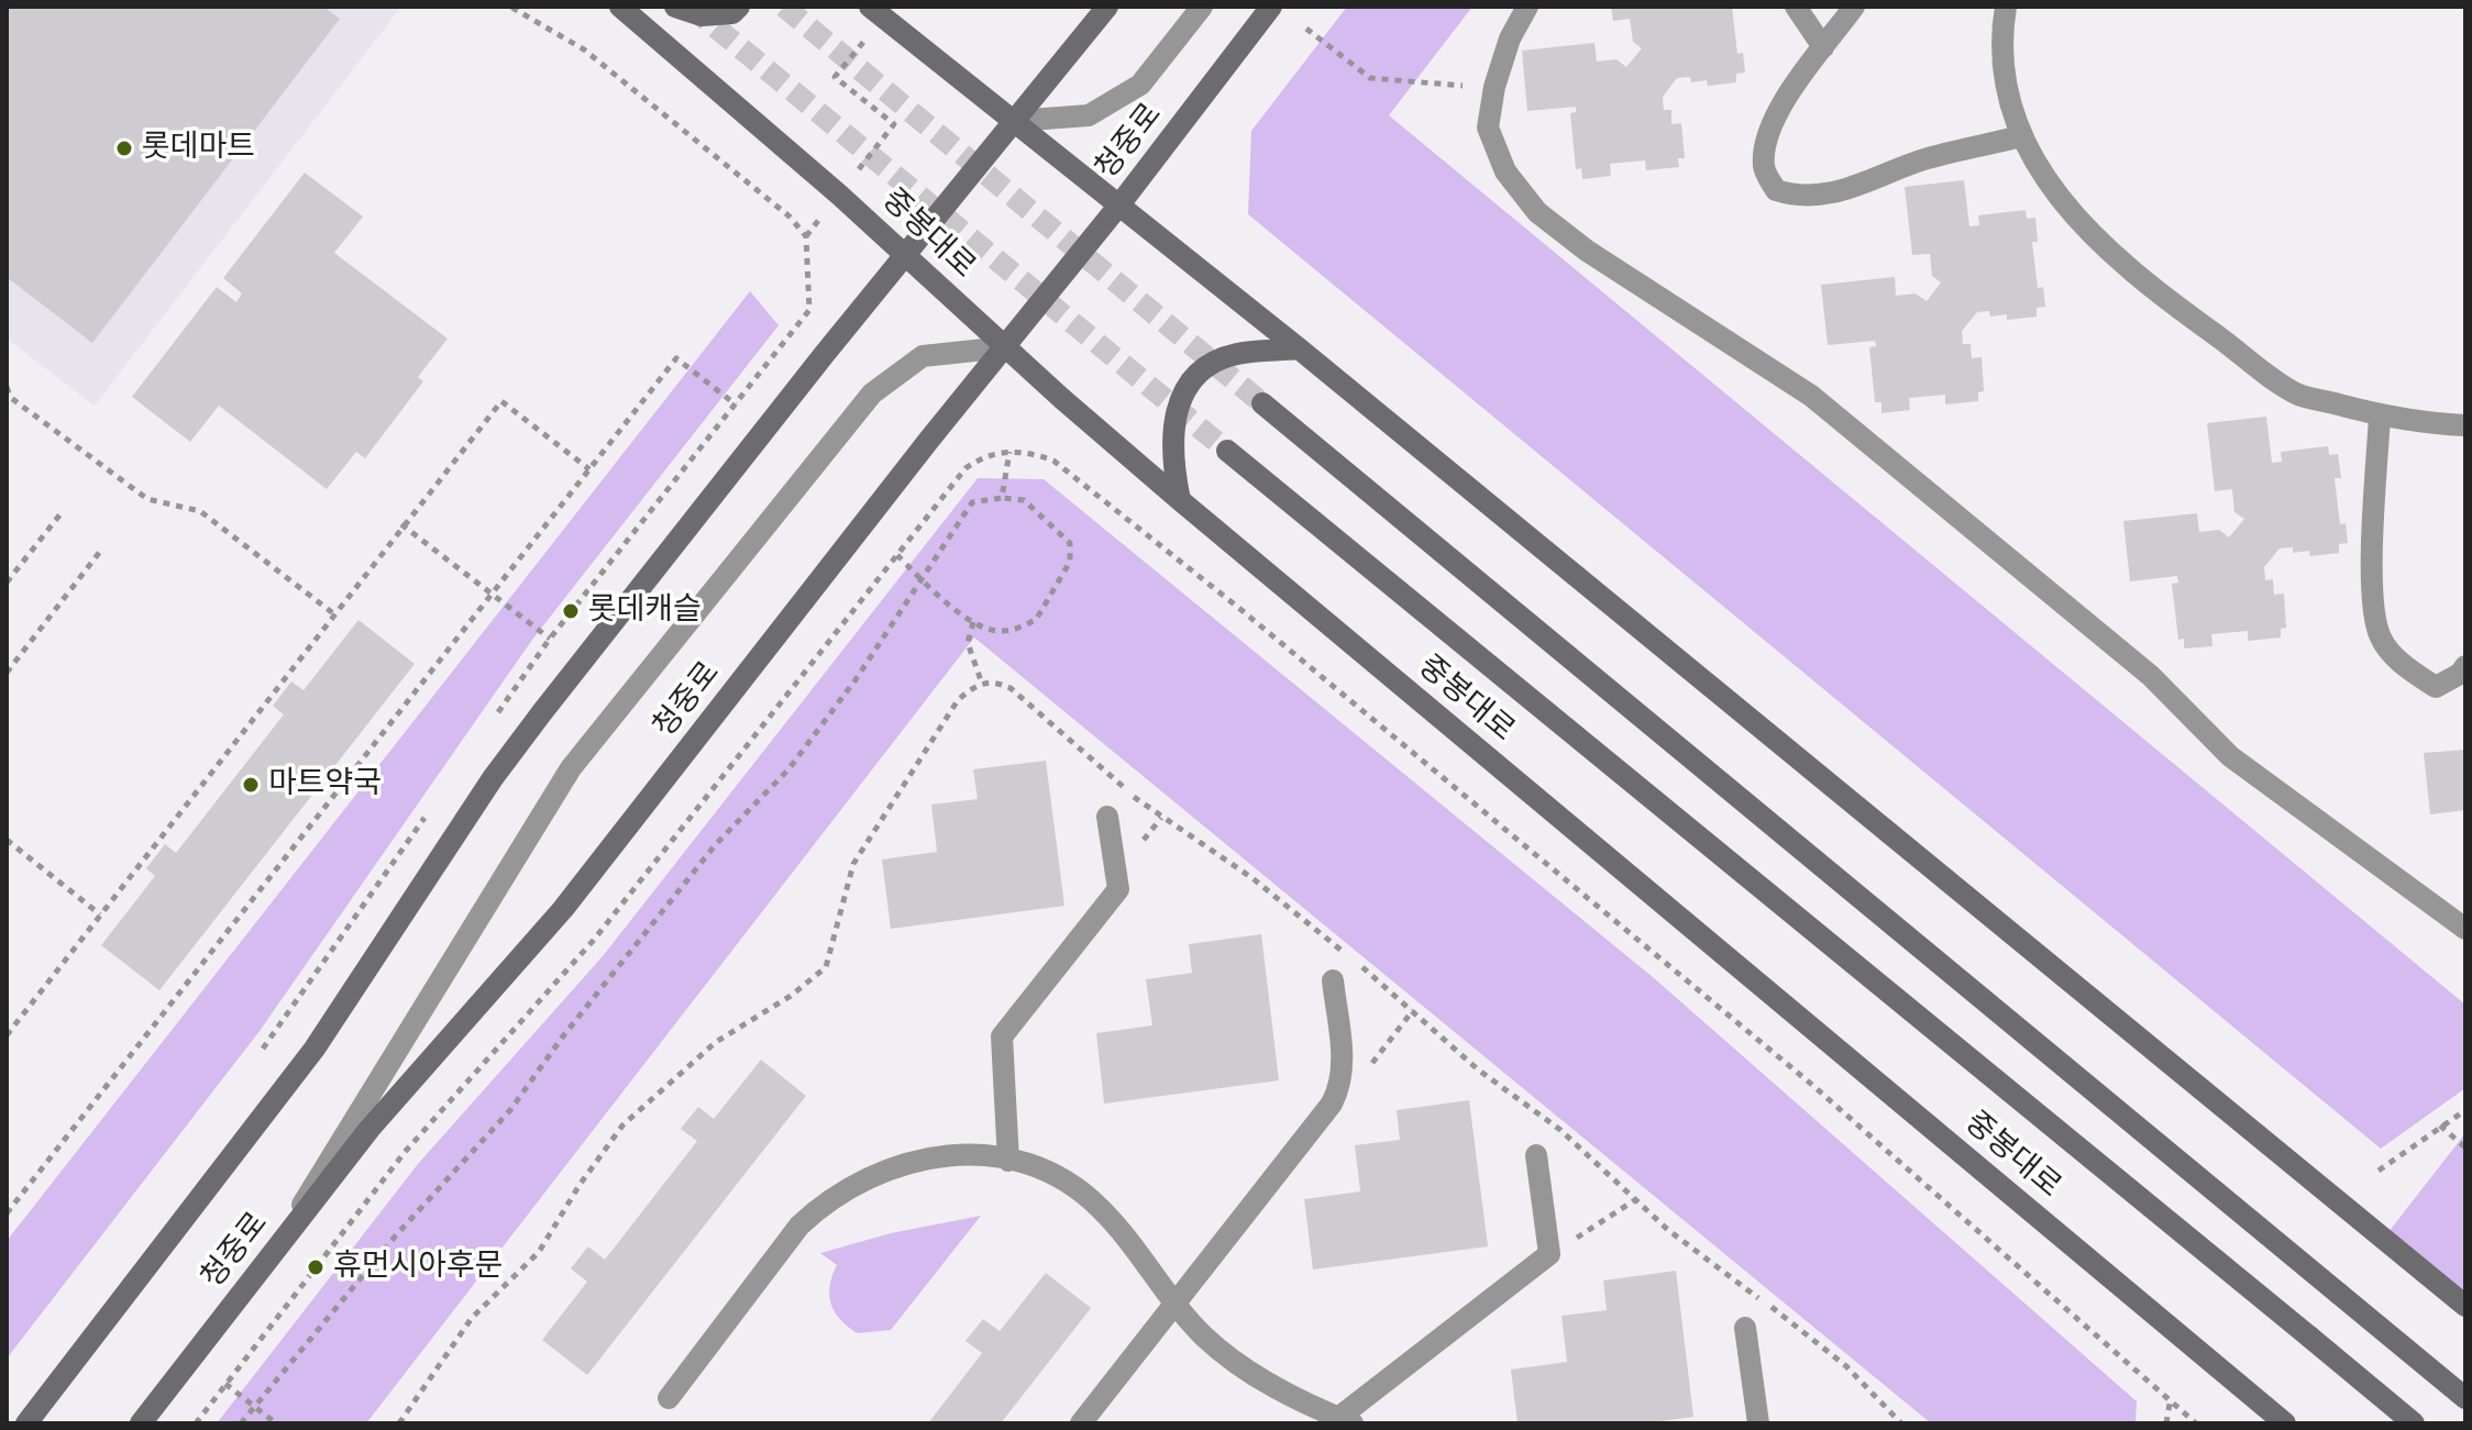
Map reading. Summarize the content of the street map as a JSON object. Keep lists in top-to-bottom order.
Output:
{
  "streets": {
    "main road": ["청중로", "중봉대로"]
  },
  "crossings": [
    ["청중로", "중봉대로"]
  ],
  "places": [
    "롯데마트",
    "롯데캐슬",
    "마트약국",
    "휴먼시아후문"
  ]
}
